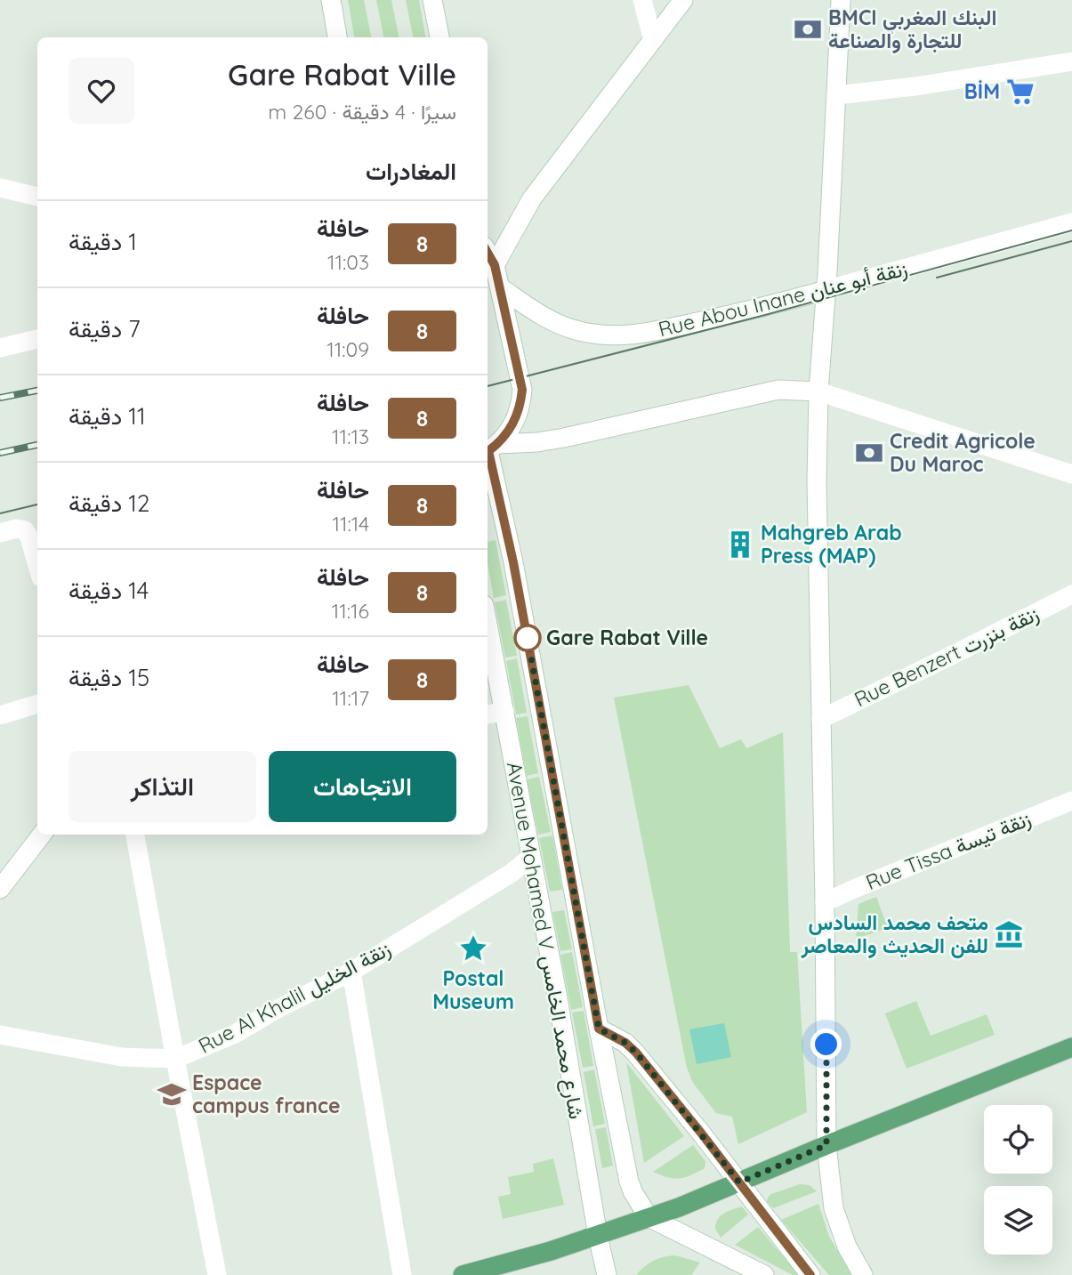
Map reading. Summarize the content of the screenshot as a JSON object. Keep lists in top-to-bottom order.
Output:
{
  "streets": {
    "main road": [
      "Rue Abou Inane زنقة أبو عنان",
      "Rue Benzert زنقة بنزرت",
      "Rue Tissa زنقة تيسة",
      "Avenue Mohamed V شارع محمد الخامس",
      "Rue Al Khalil زنقة الخليل"
    ]
  },
  "crossings": [
    ["Avenue Mohamed V شارع محمد الخامس", "Rue Al Khalil زنقة الخليل"]
  ],
  "places": {
    "bank": ["BMCI البنك المغربي للتجارة والصناعة", "Credit Agricole Du Maroc"],
    "supermarket": ["BİM"],
    "building": ["Mahgreb Arab Press (MAP)"],
    "other": ["Gare Rabat Ville"],
    "museum": ["متحف محمد السادس للفن الحديث والمعاصر"],
    "place": ["Postal Museum"],
    "school or university": ["Espace campus france"]
  },
  "lines": ["bus line 8"],
  "page": {
    "heading": [
      ["Gare Rabat Ville", "سيرًا · 4 دقيقة · 260 m"],
      "المغادرات"
    ],
    "list": [
      {
        "mark": "8",
        "name": "حافلة",
        "note": "11:03",
        "value": "1 دقيقة"
      },
      {
        "mark": "8",
        "name": "حافلة",
        "note": "11:09",
        "value": "7 دقيقة"
      },
      {
        "mark": "8",
        "name": "حافلة",
        "note": "11:13",
        "value": "11 دقيقة"
      },
      {
        "mark": "8",
        "name": "حافلة",
        "note": "11:14",
        "value": "12 دقيقة"
      },
      {
        "mark": "8",
        "name": "حافلة",
        "note": "11:16",
        "value": "14 دقيقة"
      },
      {
        "mark": "8",
        "name": "حافلة",
        "note": "11:17",
        "value": "15 دقيقة"
      }
    ],
    "buttons": ["الاتجاهات", "التذاكر"]
  }
}
